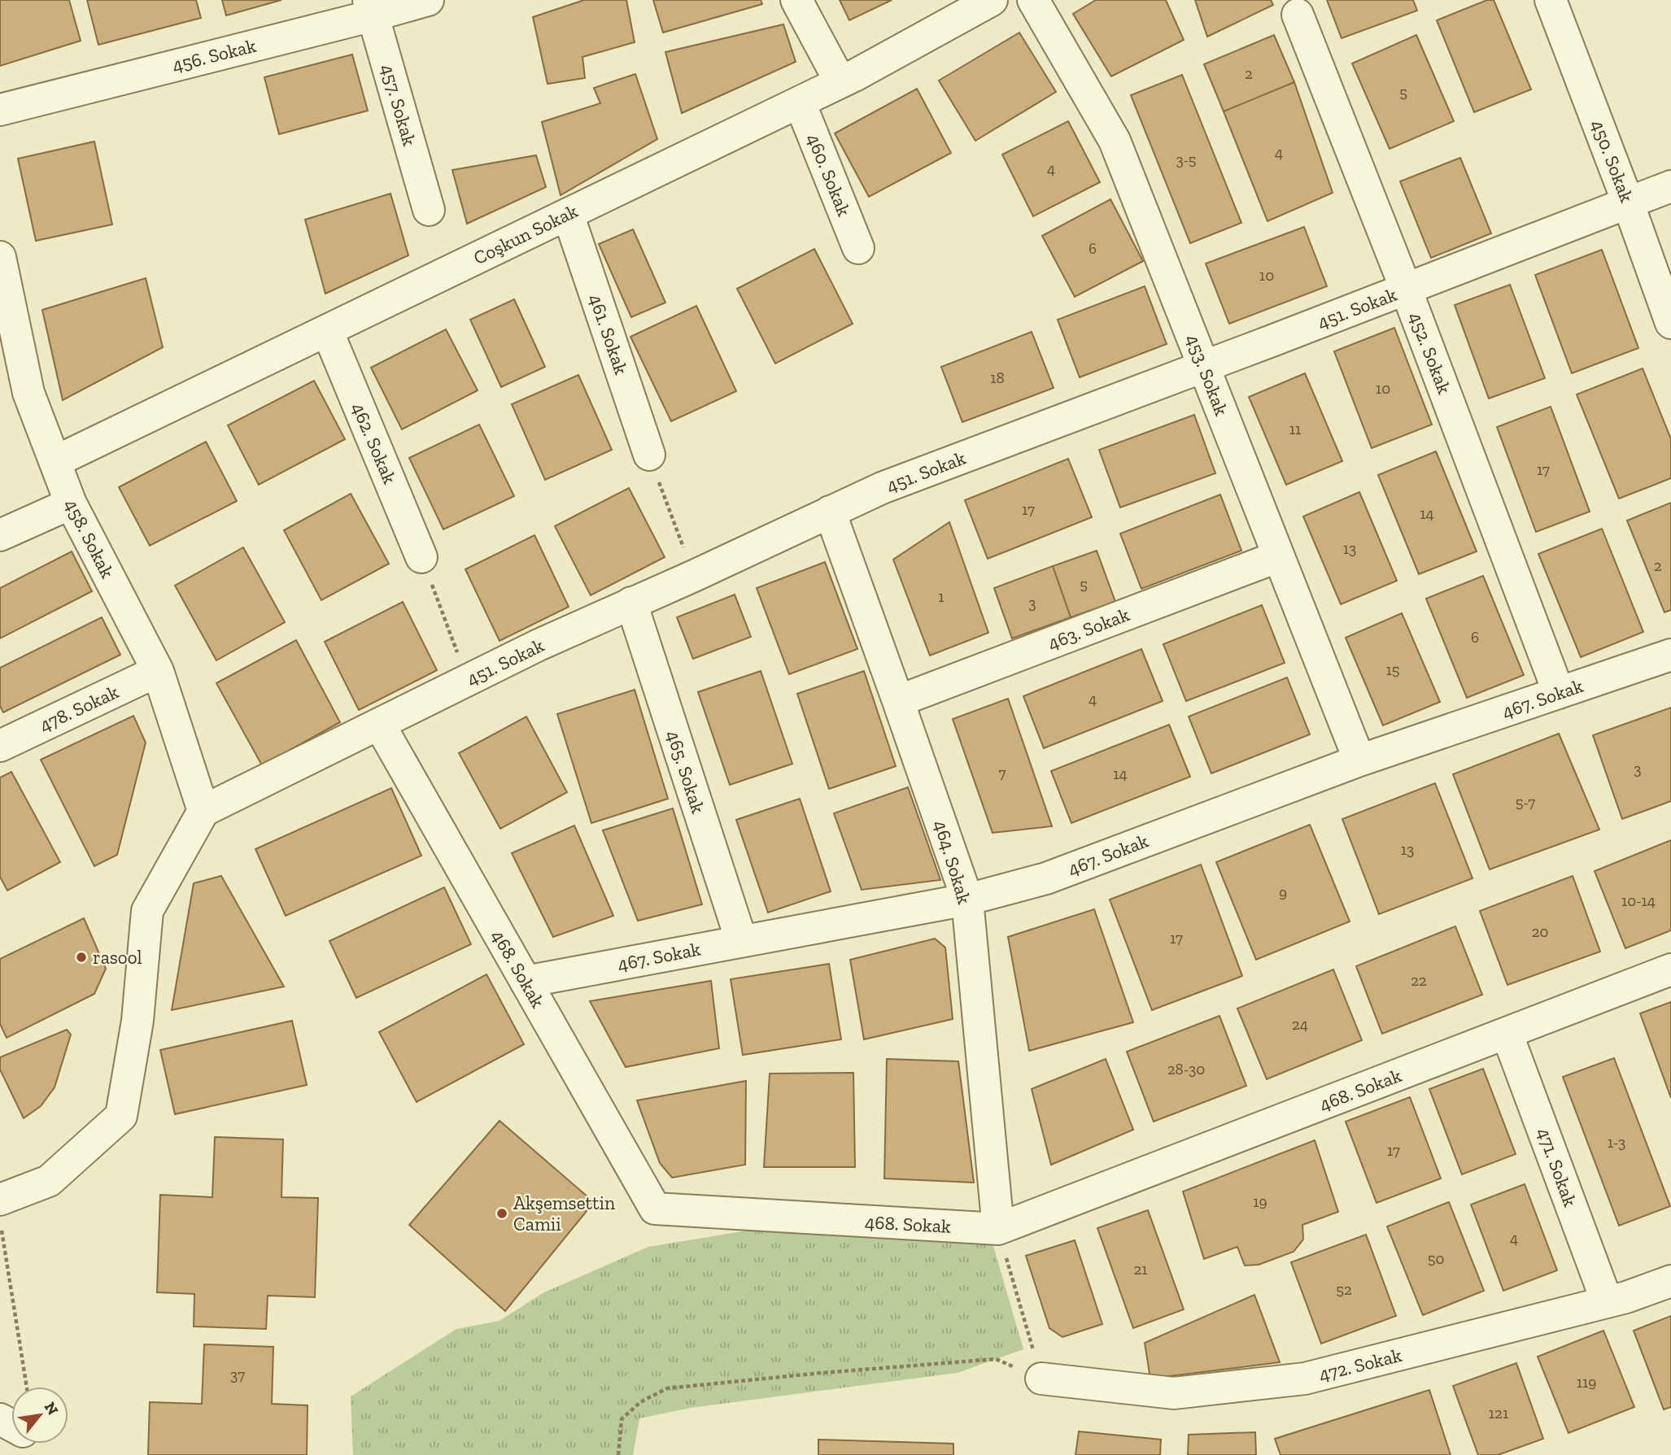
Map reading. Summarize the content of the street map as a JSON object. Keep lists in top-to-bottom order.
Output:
{
  "streets": {
    "street": [
      "456. Sokak",
      "457. Sokak",
      "450. Sokak",
      "460. Sokak",
      "Coşkun Sokak",
      "451. Sokak",
      "461. Sokak",
      "452. Sokak",
      "453. Sokak",
      "462. Sokak",
      "458. Sokak",
      "463. Sokak",
      "467. Sokak",
      "478. Sokak",
      "465. Sokak",
      "464. Sokak",
      "468. Sokak",
      "471. Sokak",
      "472. Sokak"
    ]
  },
  "crossings": [
    ["456. Sokak", "457. Sokak"],
    ["450. Sokak", "451. Sokak"],
    ["460. Sokak", "Coşkun Sokak"],
    ["Coşkun Sokak", "461. Sokak"],
    ["Coşkun Sokak", "462. Sokak"],
    ["Coşkun Sokak", "458. Sokak"],
    ["451. Sokak", "452. Sokak"],
    ["451. Sokak", "453. Sokak"],
    ["451. Sokak", "458. Sokak"],
    ["451. Sokak", "465. Sokak"],
    ["451. Sokak", "464. Sokak"],
    ["451. Sokak", "468. Sokak"],
    ["452. Sokak", "467. Sokak"],
    ["453. Sokak", "463. Sokak"],
    ["453. Sokak", "467. Sokak"],
    ["458. Sokak", "478. Sokak"],
    ["463. Sokak", "464. Sokak"],
    ["467. Sokak", "465. Sokak"],
    ["467. Sokak", "464. Sokak"],
    ["467. Sokak", "468. Sokak"],
    ["464. Sokak", "468. Sokak"],
    ["468. Sokak", "471. Sokak"],
    ["471. Sokak", "472. Sokak"]
  ],
  "places": ["rasool", "Akşemsettin Camii"],
  "house_numbers": [
    "2",
    "5",
    "4",
    "3-5",
    "4",
    "6",
    "10",
    "18",
    "10",
    "11",
    "17",
    "17",
    "14",
    "13",
    "2",
    "5",
    "1",
    "3",
    "6",
    "15",
    "4",
    "3",
    "7",
    "14",
    "5-7",
    "13",
    "9",
    "10-14",
    "20",
    "17",
    "22",
    "24",
    "28-30",
    "1-3",
    "17",
    "19",
    "4",
    "50",
    "21",
    "52",
    "37",
    "119",
    "121"
  ],
  "north": "top right"
}
